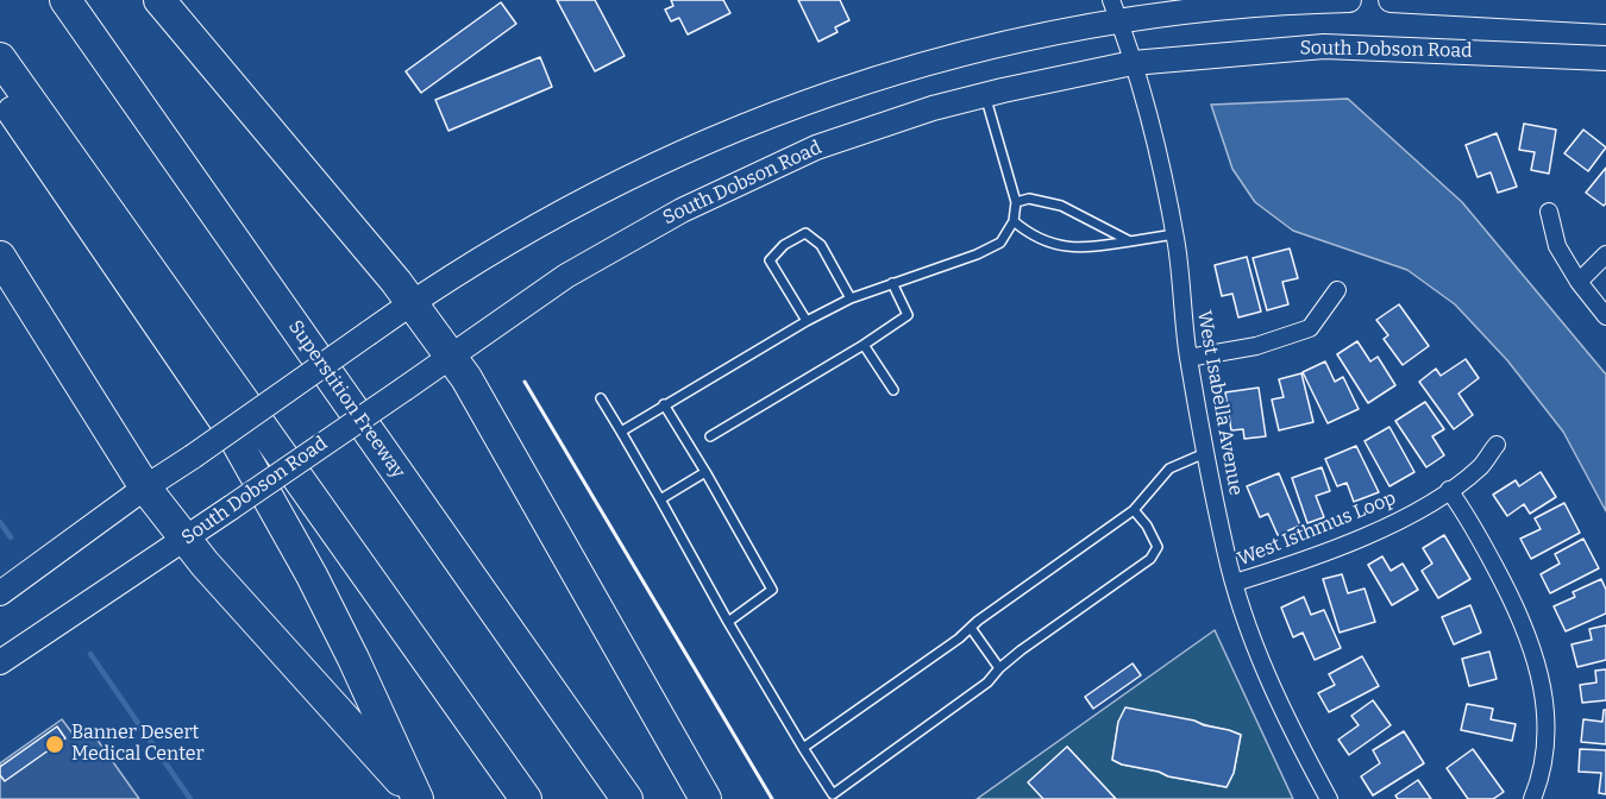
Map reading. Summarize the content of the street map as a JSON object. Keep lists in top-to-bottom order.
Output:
{
  "streets": {
    "highway": ["Superstition Freeway"],
    "main road": ["South Dobson Road"],
    "street": ["West Isabella Avenue", "West Isthmus Loop"]
  },
  "crossings": [
    ["South Dobson Road", "West Isabella Avenue"],
    ["West Isabella Avenue", "West Isthmus Loop"]
  ],
  "places": ["Banner Desert Medical Center"]
}
